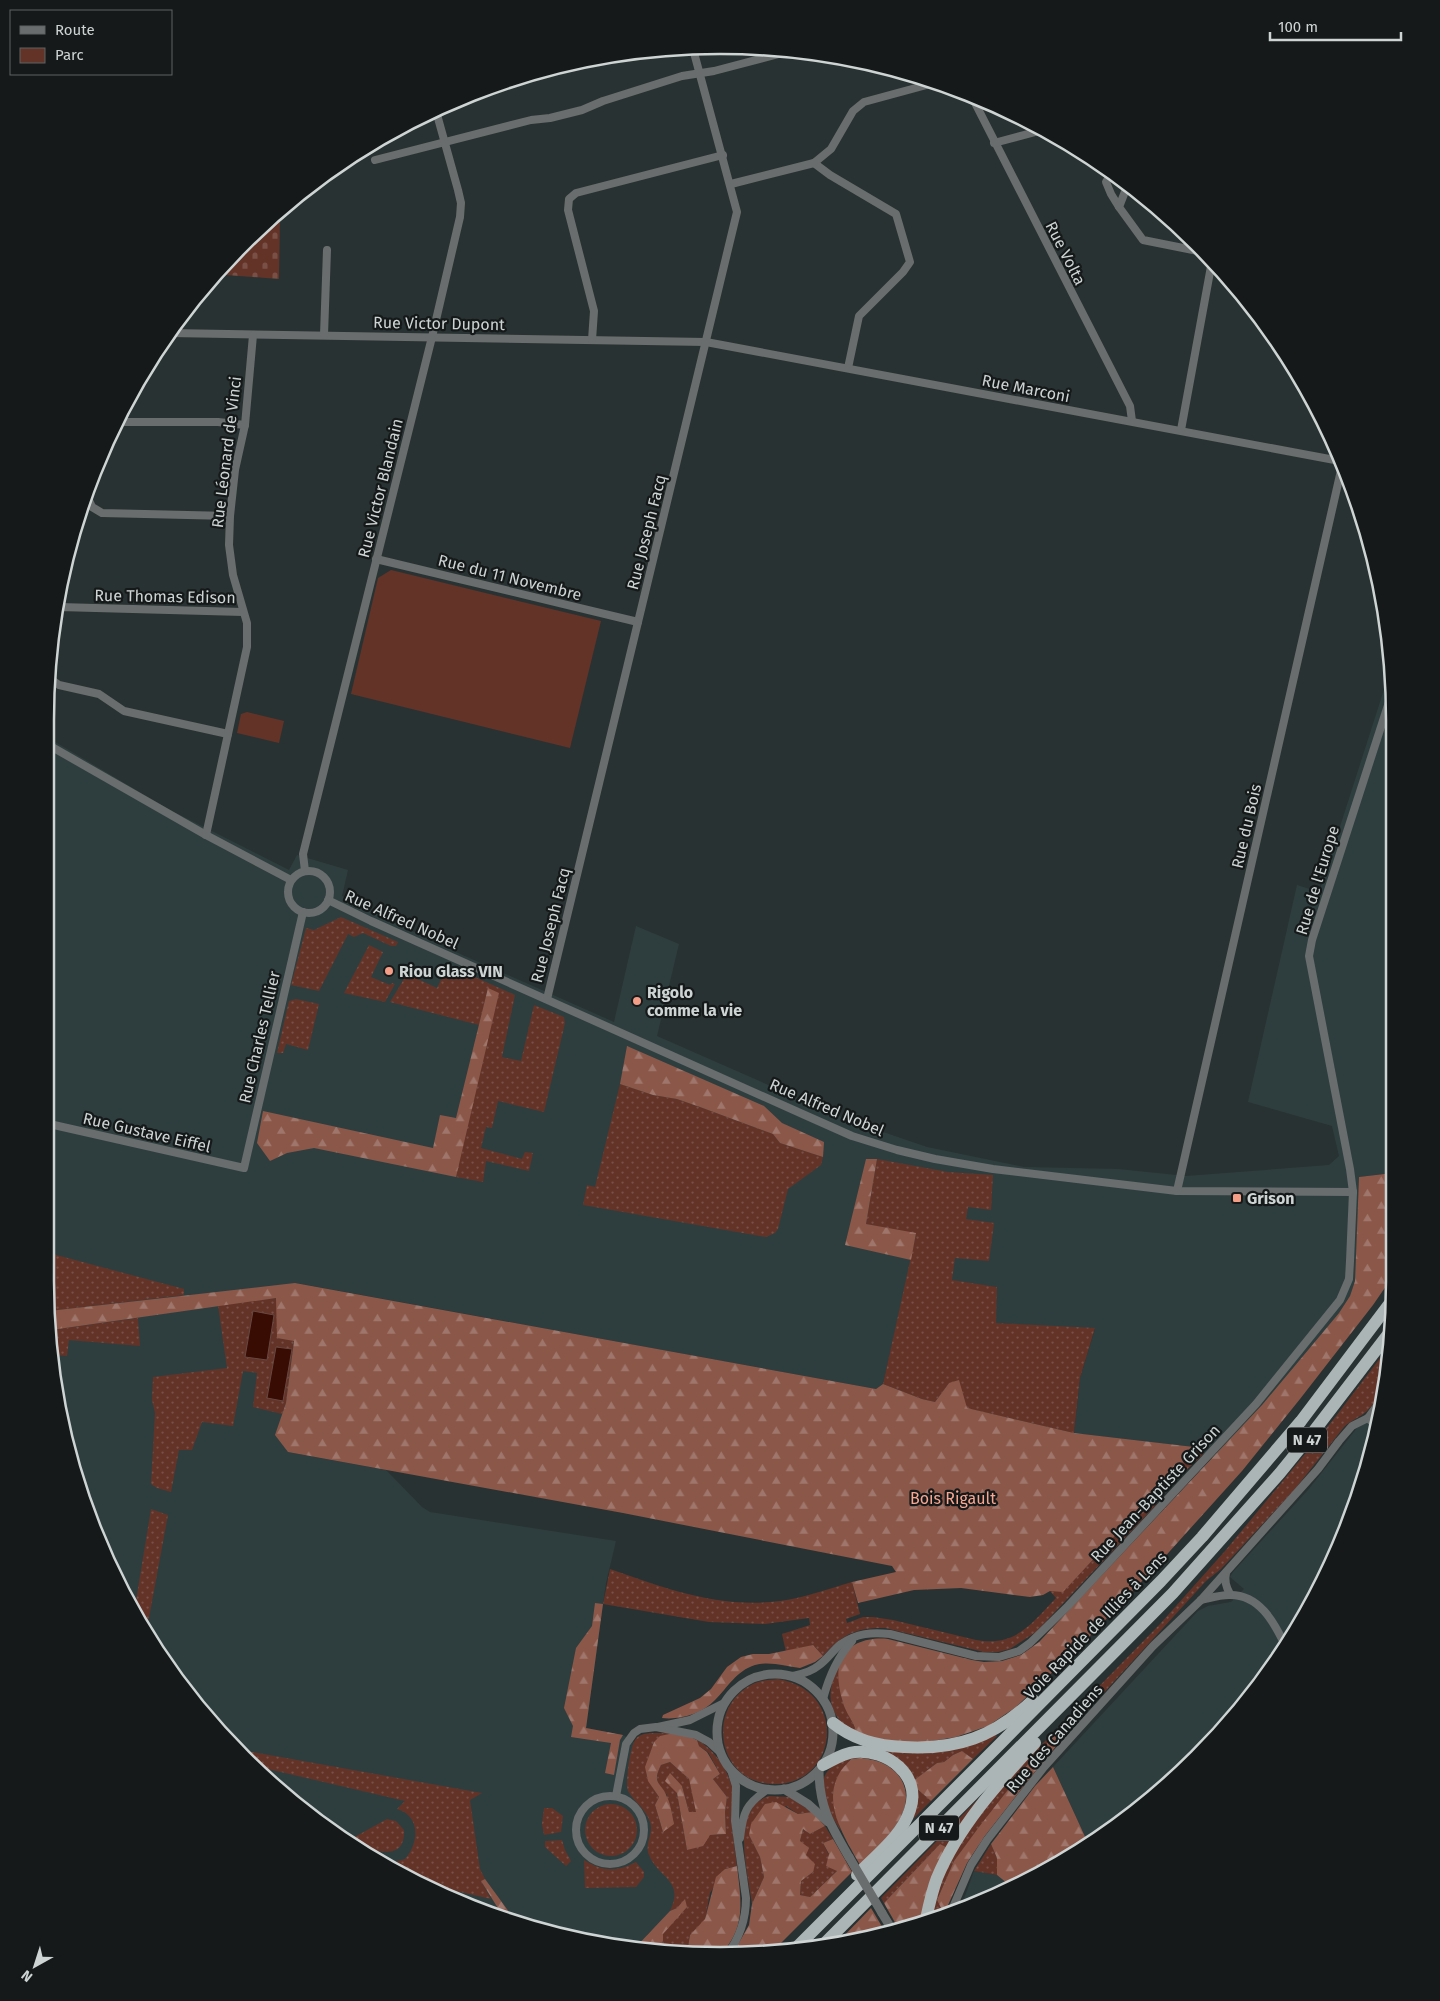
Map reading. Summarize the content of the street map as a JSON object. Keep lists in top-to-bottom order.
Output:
{
  "streets": {
    "highway": ["N 47", "Voie Rapide de Illies à Lens"],
    "street": [
      "Rue Volta",
      "Rue Victor Dupont",
      "Rue Marconi",
      "Rue Léonard de Vinci",
      "Rue Victor Blandain",
      "Rue Joseph Facq",
      "Rue du 11 Novembre",
      "Rue Thomas Edison",
      "Rue du Bois",
      "Rue de l'Europe",
      "Rue Alfred Nobel",
      "Rue Charles Tellier",
      "Rue Gustave Eiffel",
      "Rue Jean-Baptiste Grison",
      "Rue des Canadiens"
    ]
  },
  "crossings": [
    ["Rue Volta", "Rue Marconi"],
    ["Rue Victor Dupont", "Rue Marconi"],
    ["Rue Victor Dupont", "Rue Léonard de Vinci"],
    ["Rue Victor Dupont", "Rue Victor Blandain"],
    ["Rue Victor Dupont", "Rue Joseph Facq"],
    ["Rue Marconi", "Rue Joseph Facq"],
    ["Rue Léonard de Vinci", "Rue Thomas Edison"],
    ["Rue Victor Blandain", "Rue du 11 Novembre"],
    ["Rue Victor Blandain", "Rue Alfred Nobel"],
    ["Rue Victor Blandain", "Rue Charles Tellier"],
    ["Rue Joseph Facq", "Rue du 11 Novembre"],
    ["Rue Joseph Facq", "Rue Alfred Nobel"],
    ["Rue du Bois", "Rue Alfred Nobel"],
    ["Rue de l'Europe", "Rue Alfred Nobel"],
    ["Rue de l'Europe", "Rue Jean-Baptiste Grison"],
    ["Rue Alfred Nobel", "Rue Charles Tellier"],
    ["Rue Alfred Nobel", "Rue Jean-Baptiste Grison"],
    ["Rue Charles Tellier", "Rue Gustave Eiffel"]
  ],
  "parks": ["Bois Rigault"],
  "places": {
    "other": ["Riou Glass VIN", "Rigolo comme la vie"],
    "transit": ["Grison"]
  },
  "legend": ["Route", "Parc"],
  "scale_bar": "100 m",
  "north": "bottom left"
}
